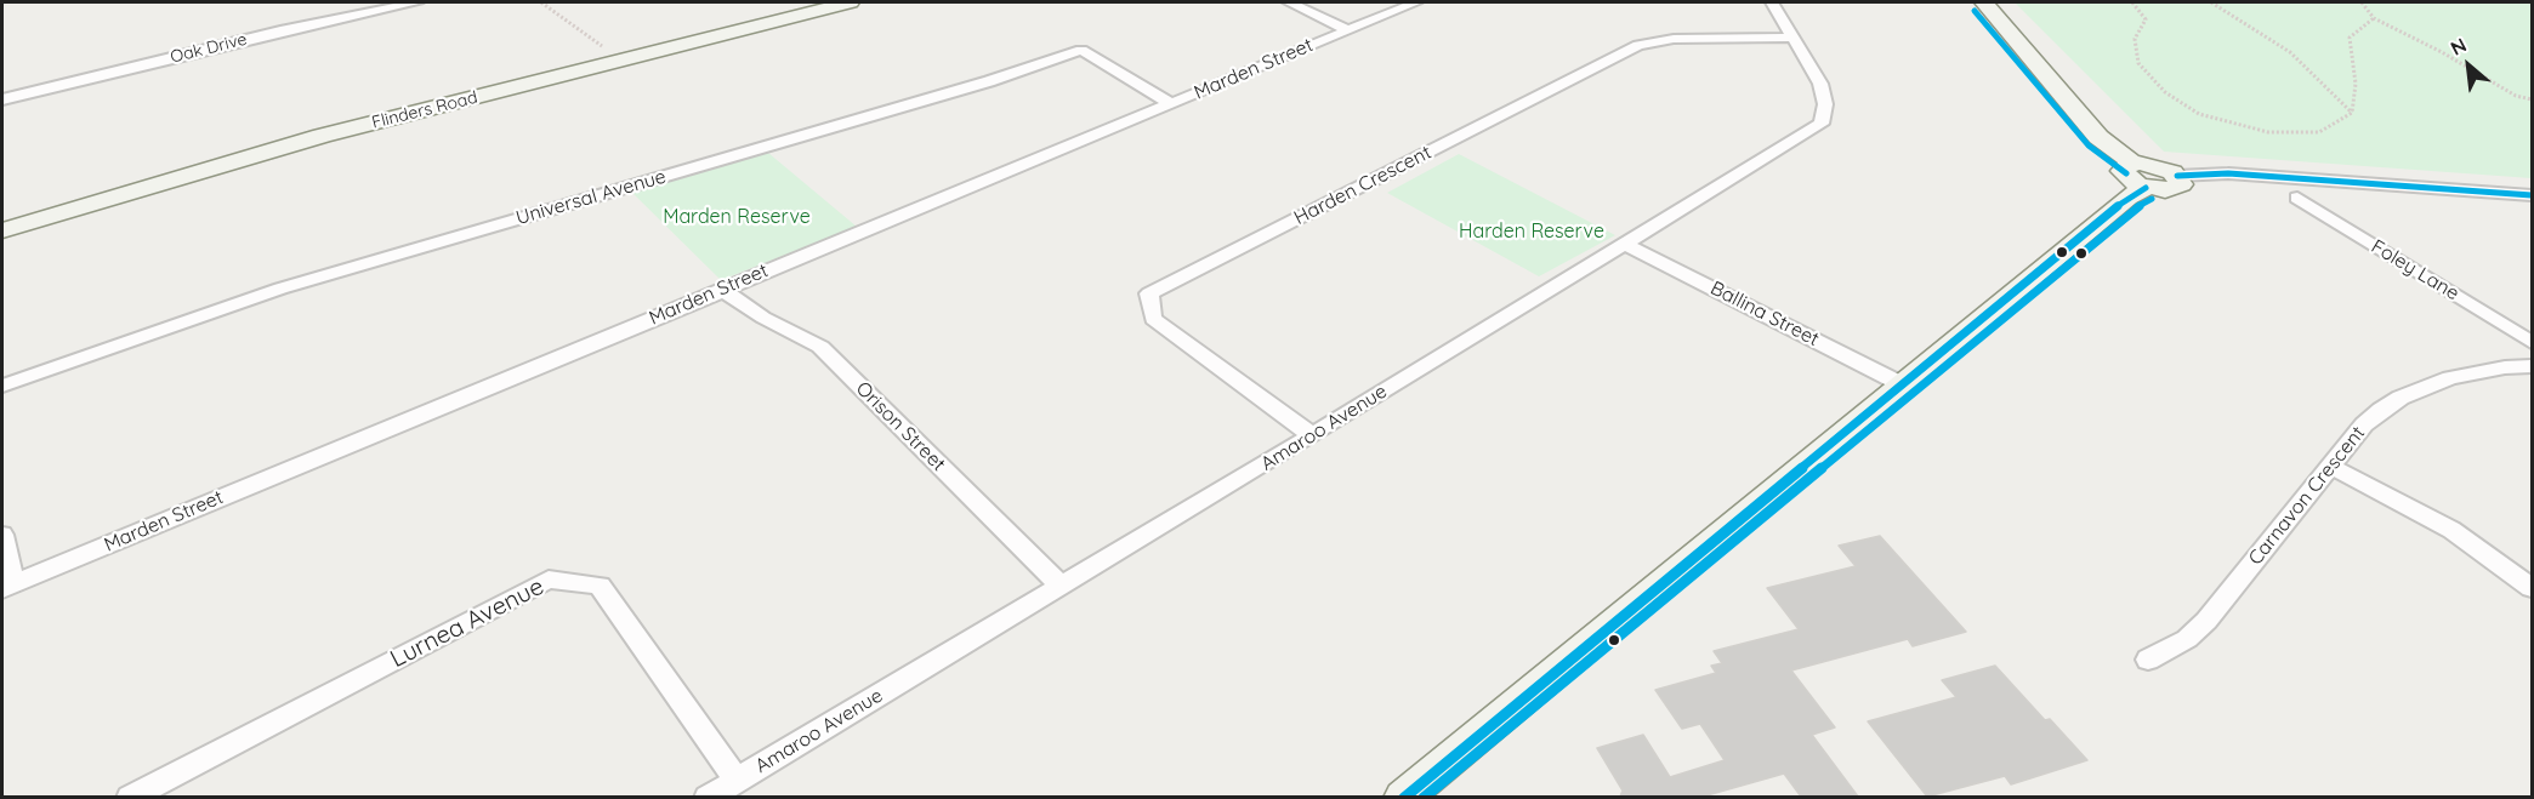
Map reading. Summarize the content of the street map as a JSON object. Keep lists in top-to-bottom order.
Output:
{
  "streets": {
    "street": [
      "Oak Drive",
      "Marden Street",
      "Flinders Road",
      "Harden Crescent",
      "Universal Avenue",
      "Foley Lane",
      "Ballina Street",
      "Orison Street",
      "Amaroo Avenue",
      "Carnavon Crescent",
      "Lurnea Avenue"
    ]
  },
  "crossings": [
    ["Marden Street", "Universal Avenue"],
    ["Marden Street", "Orison Street"],
    ["Harden Crescent", "Amaroo Avenue"],
    ["Ballina Street", "Amaroo Avenue"],
    ["Orison Street", "Amaroo Avenue"],
    ["Amaroo Avenue", "Lurnea Avenue"]
  ],
  "parks": ["Marden Reserve", "Harden Reserve"],
  "north": "top left"
}
